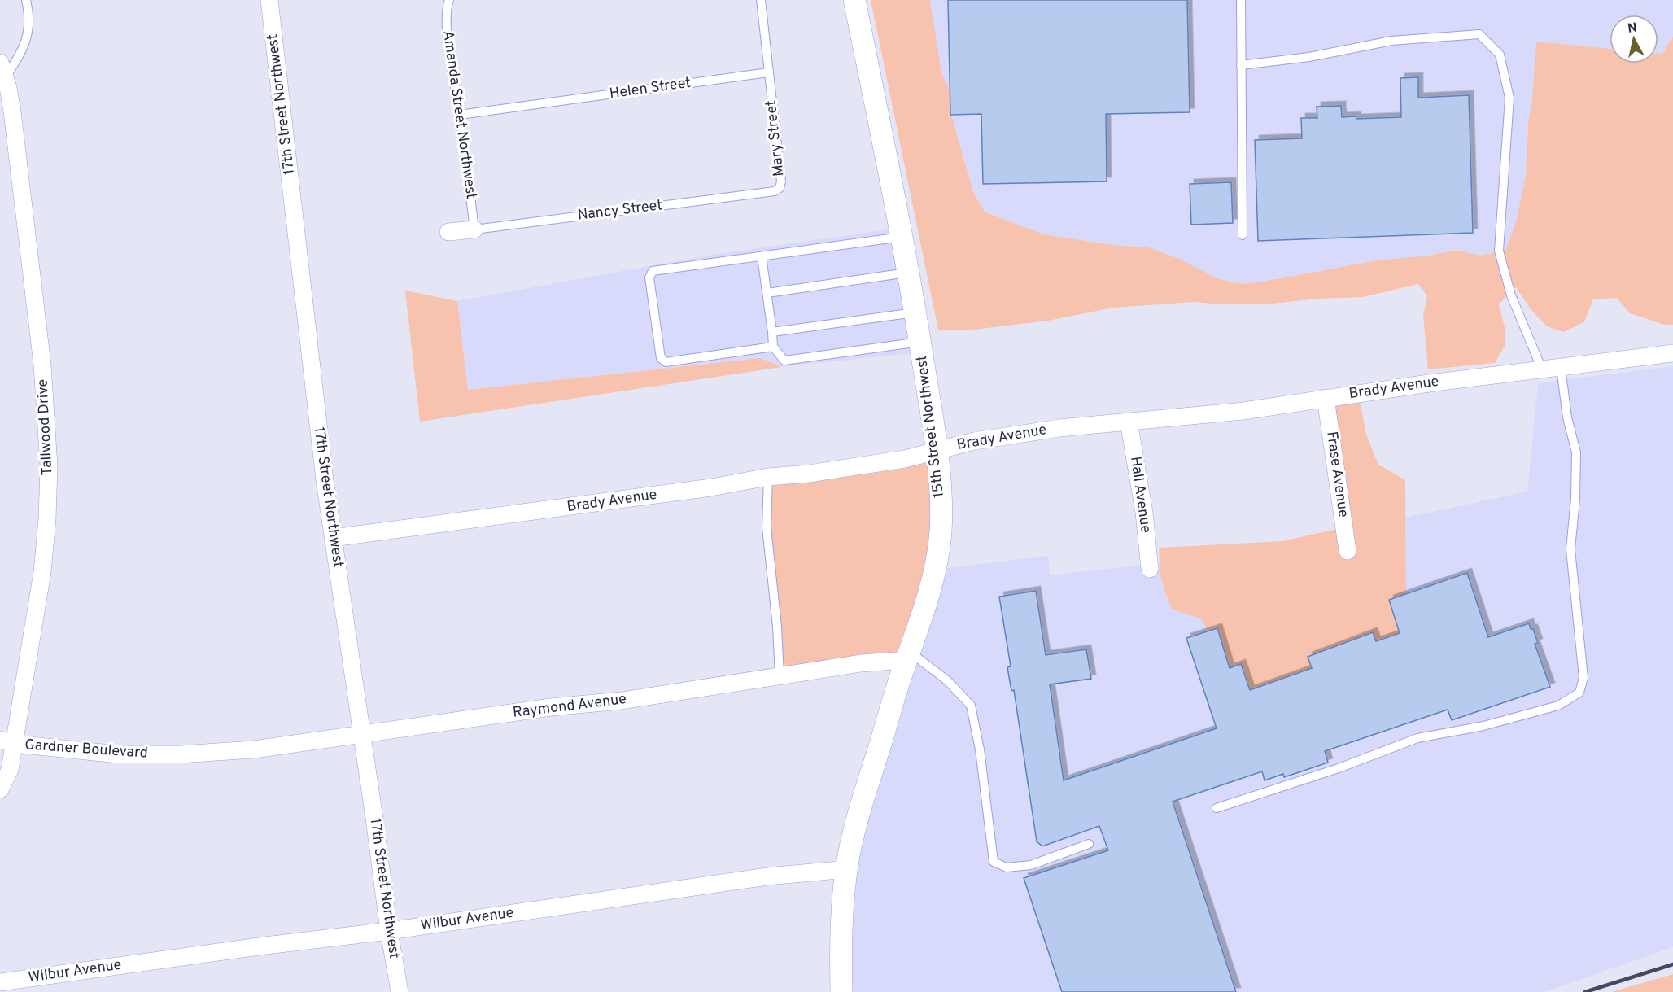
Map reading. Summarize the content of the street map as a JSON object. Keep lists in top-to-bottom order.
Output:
{
  "streets": {
    "street": [
      "17th Street Northwest",
      "Brady Avenue",
      "15th Street Northwest",
      "Tallwood Drive",
      "Frase Avenue",
      "Hall Avenue",
      "Raymond Avenue",
      "Gardner Boulevard",
      "Wilbur Avenue"
    ],
    "lane": [
      "Helen Street",
      "Amanda Street Northwest",
      "Mary Street",
      "Nancy Street"
    ]
  },
  "crossings": [
    ["Helen Street", "Amanda Street Northwest"],
    ["Helen Street", "Mary Street"],
    ["17th Street Northwest", "Brady Avenue"],
    ["17th Street Northwest", "Raymond Avenue"],
    ["17th Street Northwest", "Wilbur Avenue"],
    ["Amanda Street Northwest", "Nancy Street"],
    ["Mary Street", "Nancy Street"],
    ["Brady Avenue", "15th Street Northwest"],
    ["Brady Avenue", "Frase Avenue"],
    ["Brady Avenue", "Hall Avenue"],
    ["15th Street Northwest", "Raymond Avenue"],
    ["15th Street Northwest", "Wilbur Avenue"],
    ["Tallwood Drive", "Gardner Boulevard"],
    ["Raymond Avenue", "Gardner Boulevard"]
  ],
  "north": "top"
}
